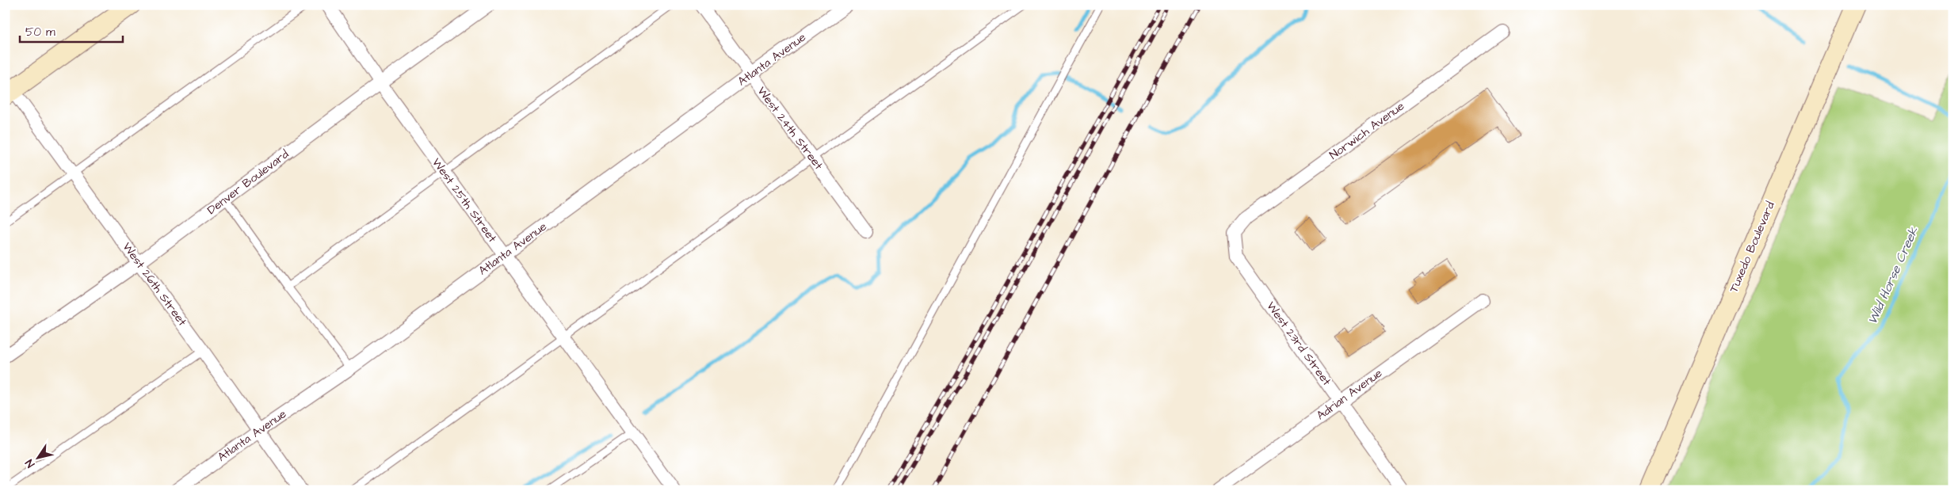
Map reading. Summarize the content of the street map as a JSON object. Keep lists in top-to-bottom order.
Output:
{
  "streets": {
    "street": [
      "Atlanta Avenue",
      "West 24th Street",
      "Norwich Avenue",
      "Denver Boulevard",
      "West 25th Street",
      "Tuxedo Boulevard",
      "West 26th Street",
      "West 23rd Street",
      "Adrian Avenue"
    ]
  },
  "crossings": [
    ["Atlanta Avenue", "West 24th Street"],
    ["Atlanta Avenue", "West 25th Street"],
    ["Atlanta Avenue", "West 26th Street"],
    ["Norwich Avenue", "West 23rd Street"],
    ["Denver Boulevard", "West 25th Street"],
    ["Denver Boulevard", "West 26th Street"],
    ["West 23rd Street", "Adrian Avenue"]
  ],
  "water": ["Wild Horse Creek"],
  "scale_bar": "50 m",
  "north": "bottom left"
}
